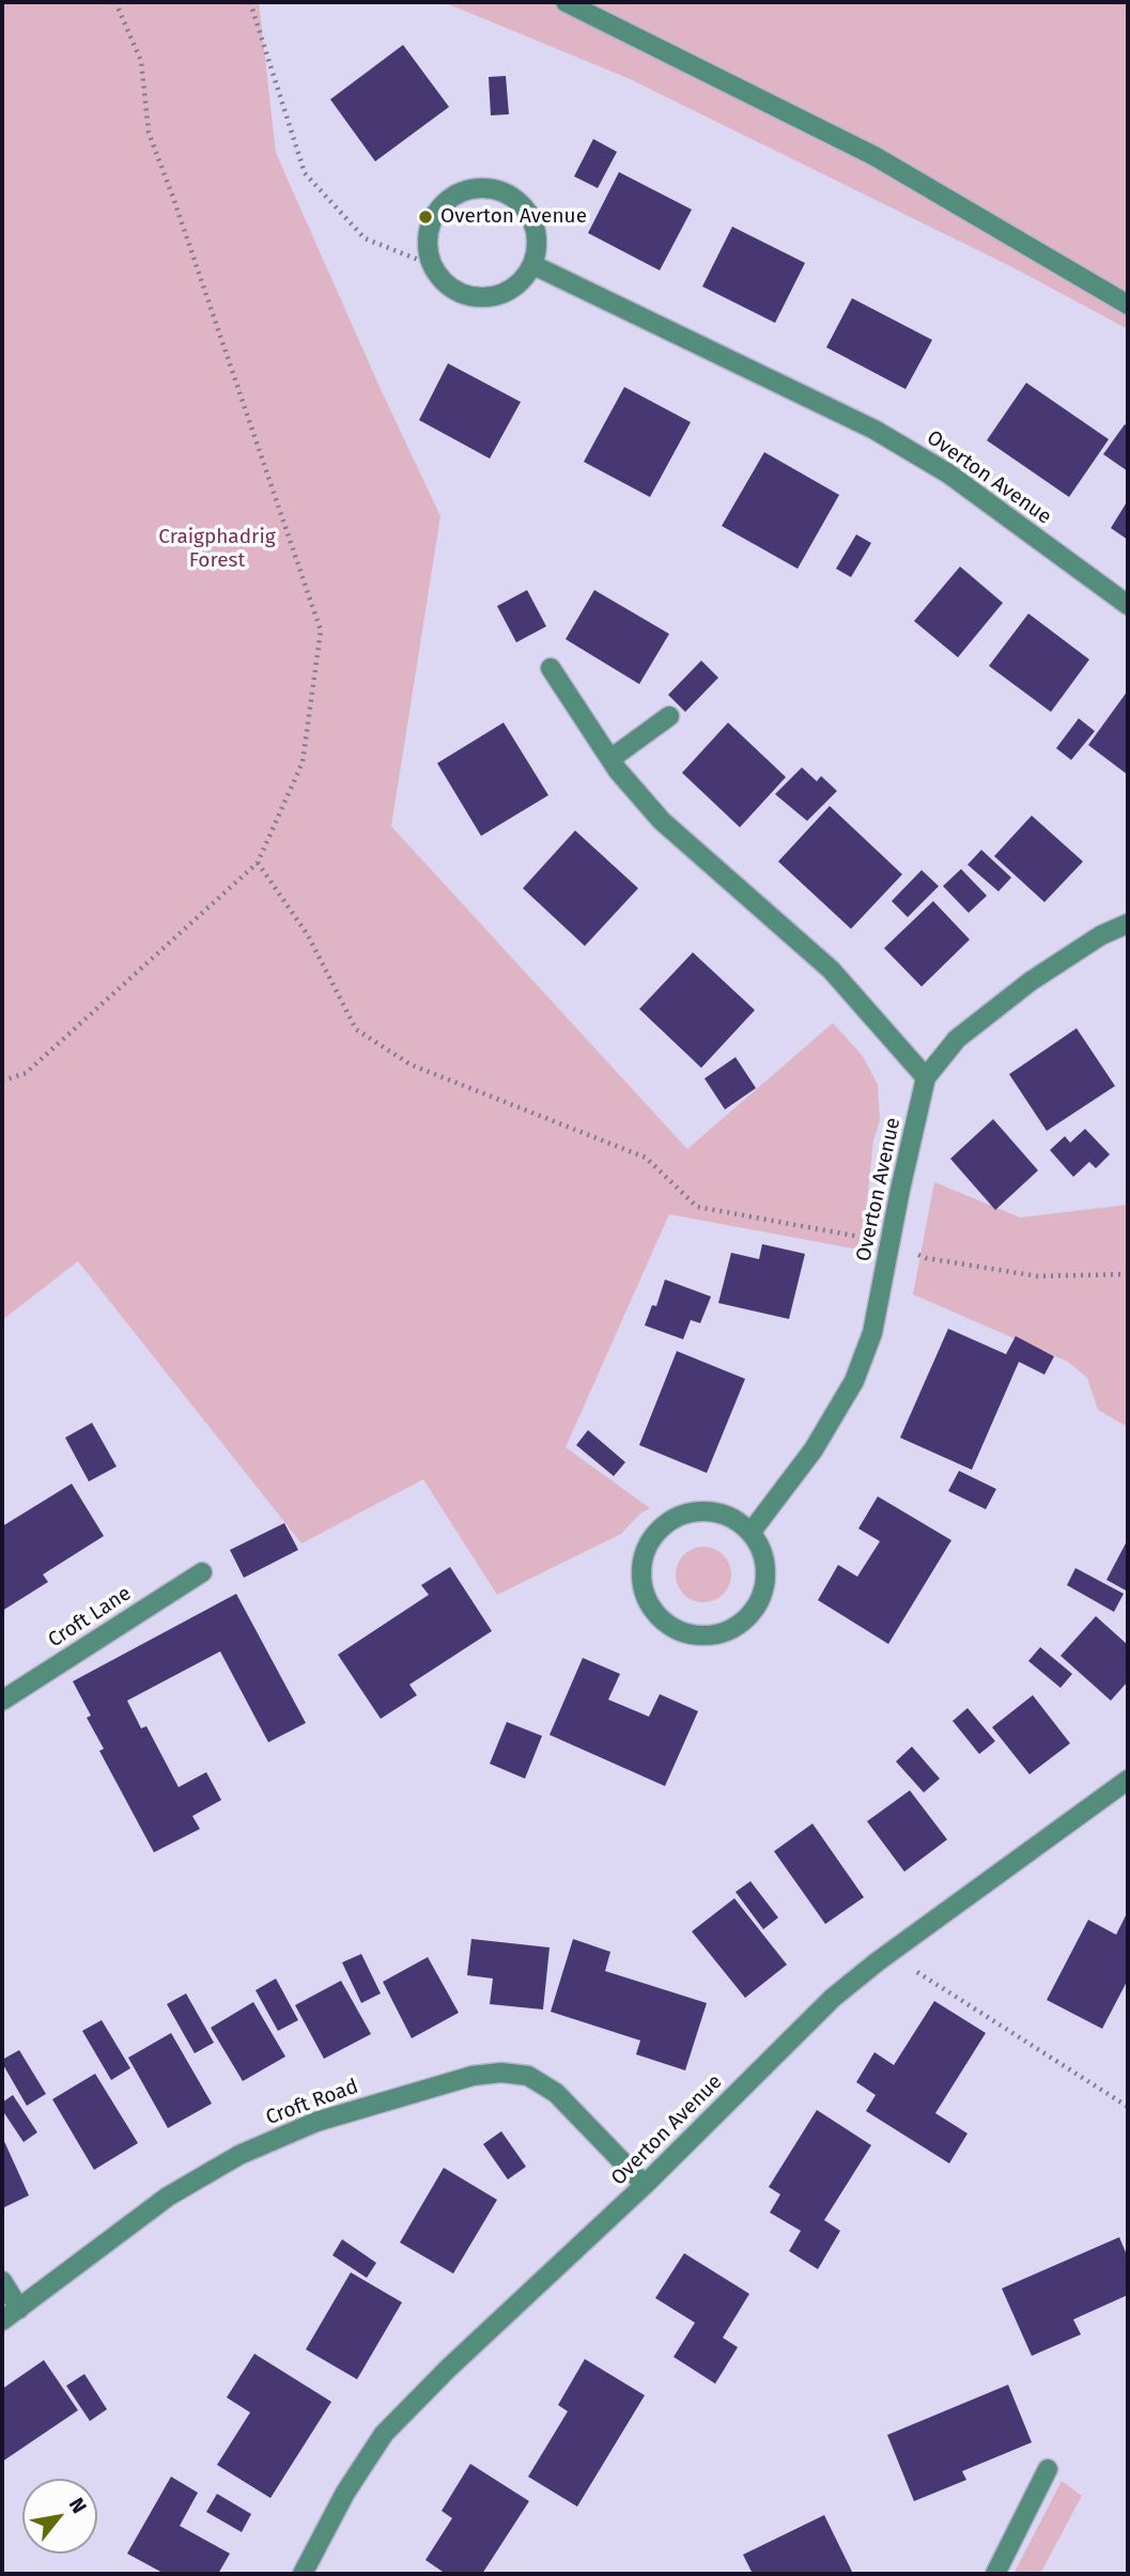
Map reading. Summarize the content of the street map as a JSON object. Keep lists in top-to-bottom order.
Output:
{
  "streets": {
    "street": ["Overton Avenue", "Croft Lane", "Croft Road"]
  },
  "crossings": [
    ["Overton Avenue", "Croft Road"]
  ],
  "parks": ["Craigphadrig Forest"],
  "places": ["Overton Avenue"],
  "north": "top right"
}
